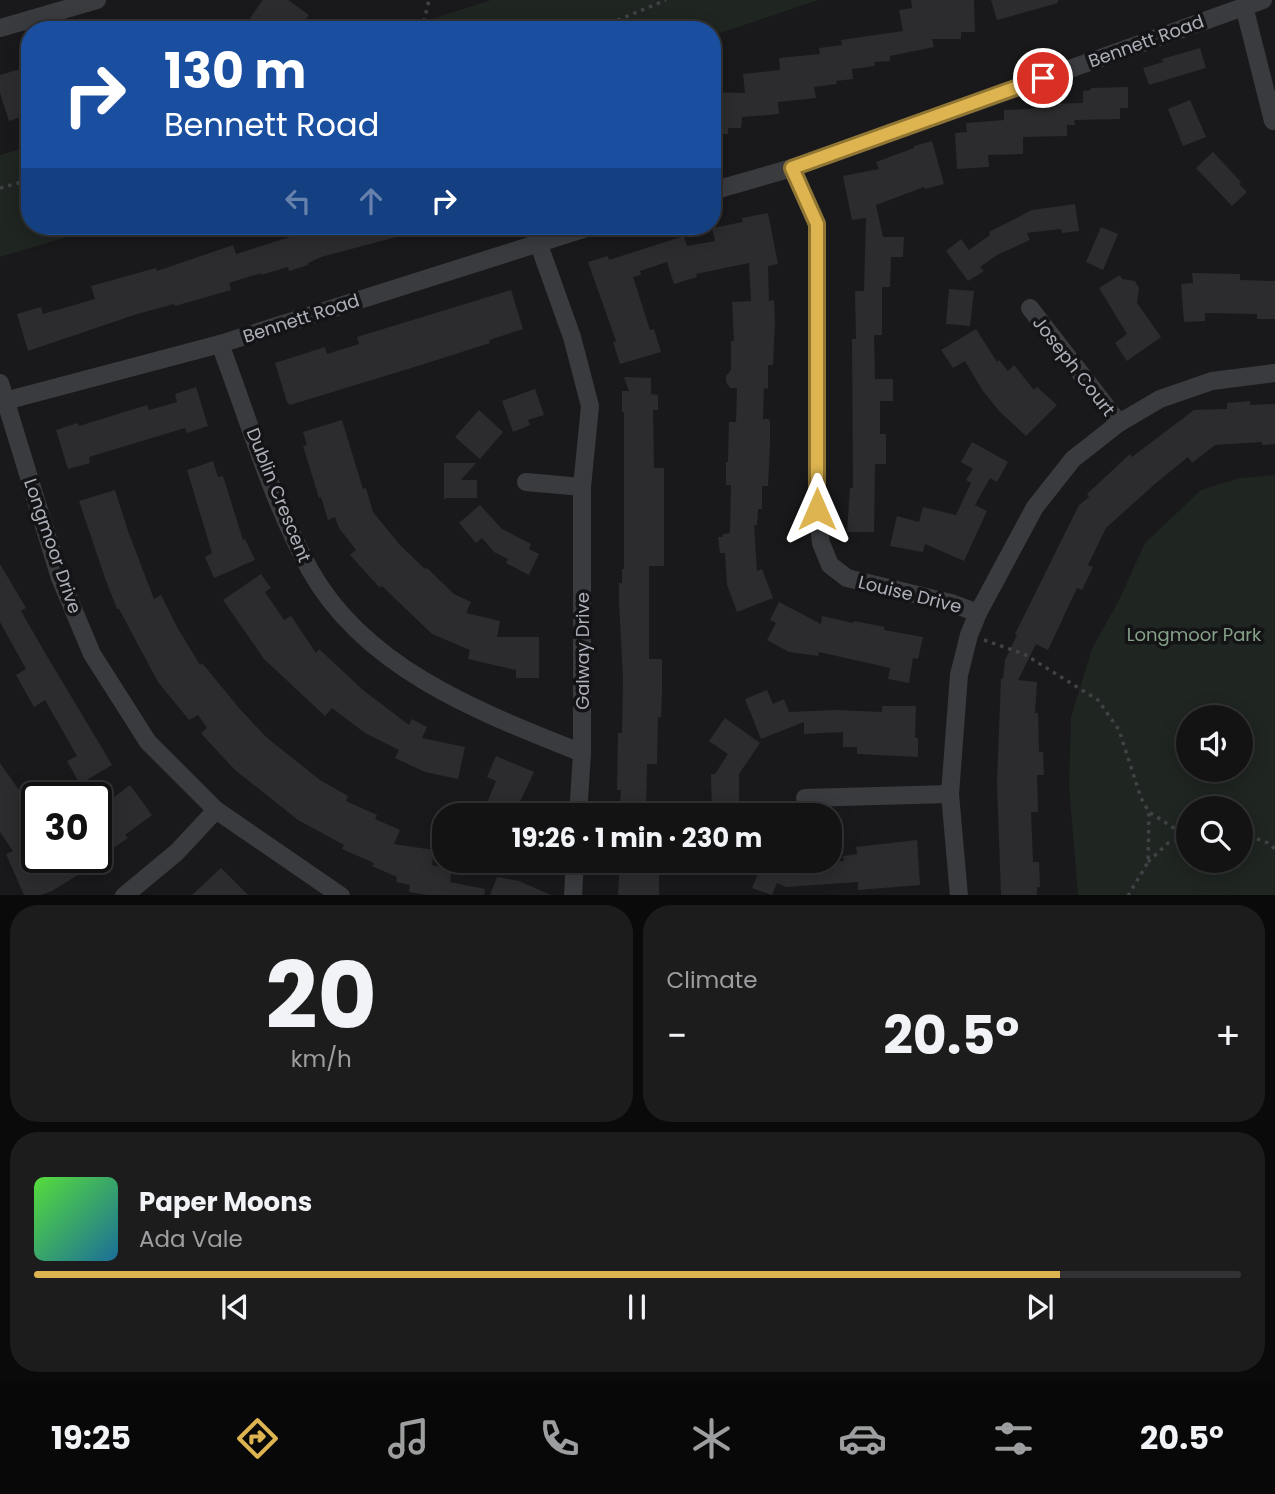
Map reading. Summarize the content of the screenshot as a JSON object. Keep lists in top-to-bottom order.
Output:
{
  "streets": {
    "street": [
      "Bennett Road",
      "Joseph Court",
      "Dublin Crescent",
      "Longmoor Drive",
      "Louise Drive",
      "Galway Drive"
    ]
  },
  "crossings": [
    ["Bennett Road", "Dublin Crescent"],
    ["Bennett Road", "Longmoor Drive"],
    ["Bennett Road", "Louise Drive"],
    ["Bennett Road", "Galway Drive"],
    ["Dublin Crescent", "Galway Drive"]
  ],
  "parks": ["Longmoor Park"],
  "page": {
    "turn": ["130 m", "Bennett Road"],
    "limit": "30",
    "trip": "19:26 · 1 min · 230 m",
    "tile": [
      ["20", "km/h"],
      "Climate"
    ],
    "heat": ["−", "20.5°", "+"],
    "song": ["Paper Moons", "Ada Vale"],
    "tabs": ["19:25", "20.5°"]
  }
}
